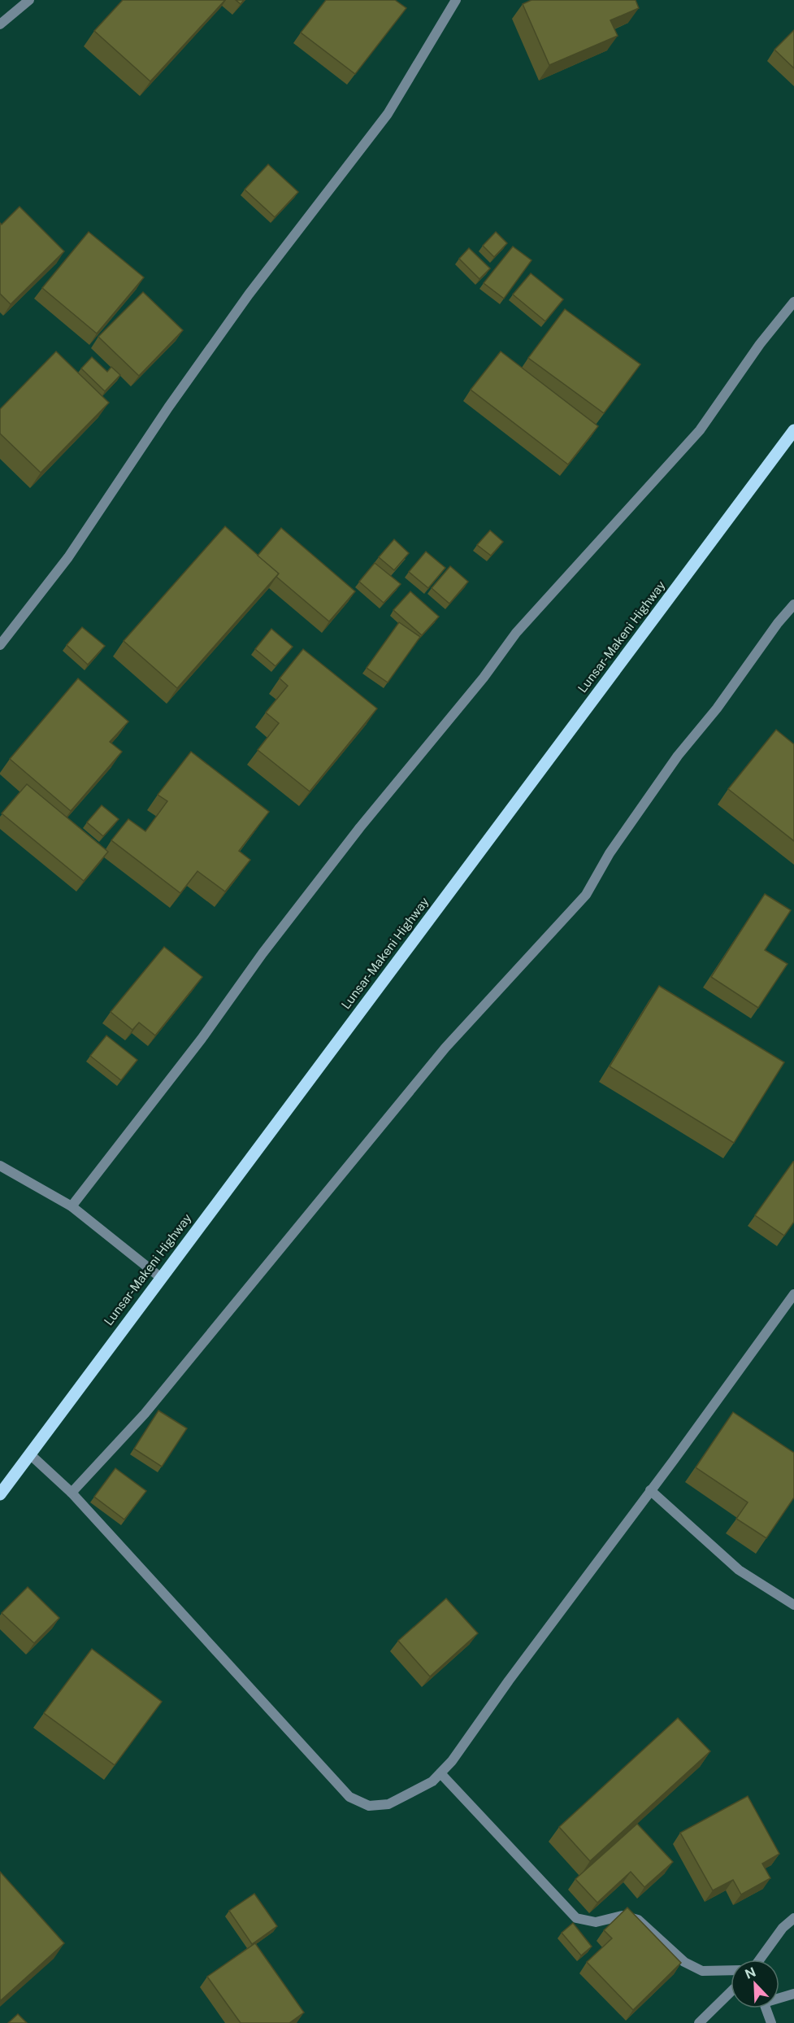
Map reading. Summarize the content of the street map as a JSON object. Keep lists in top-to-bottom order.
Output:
{
  "streets": {
    "main road": ["Lunsar-Makeni Highway"]
  },
  "north": "top left"
}
